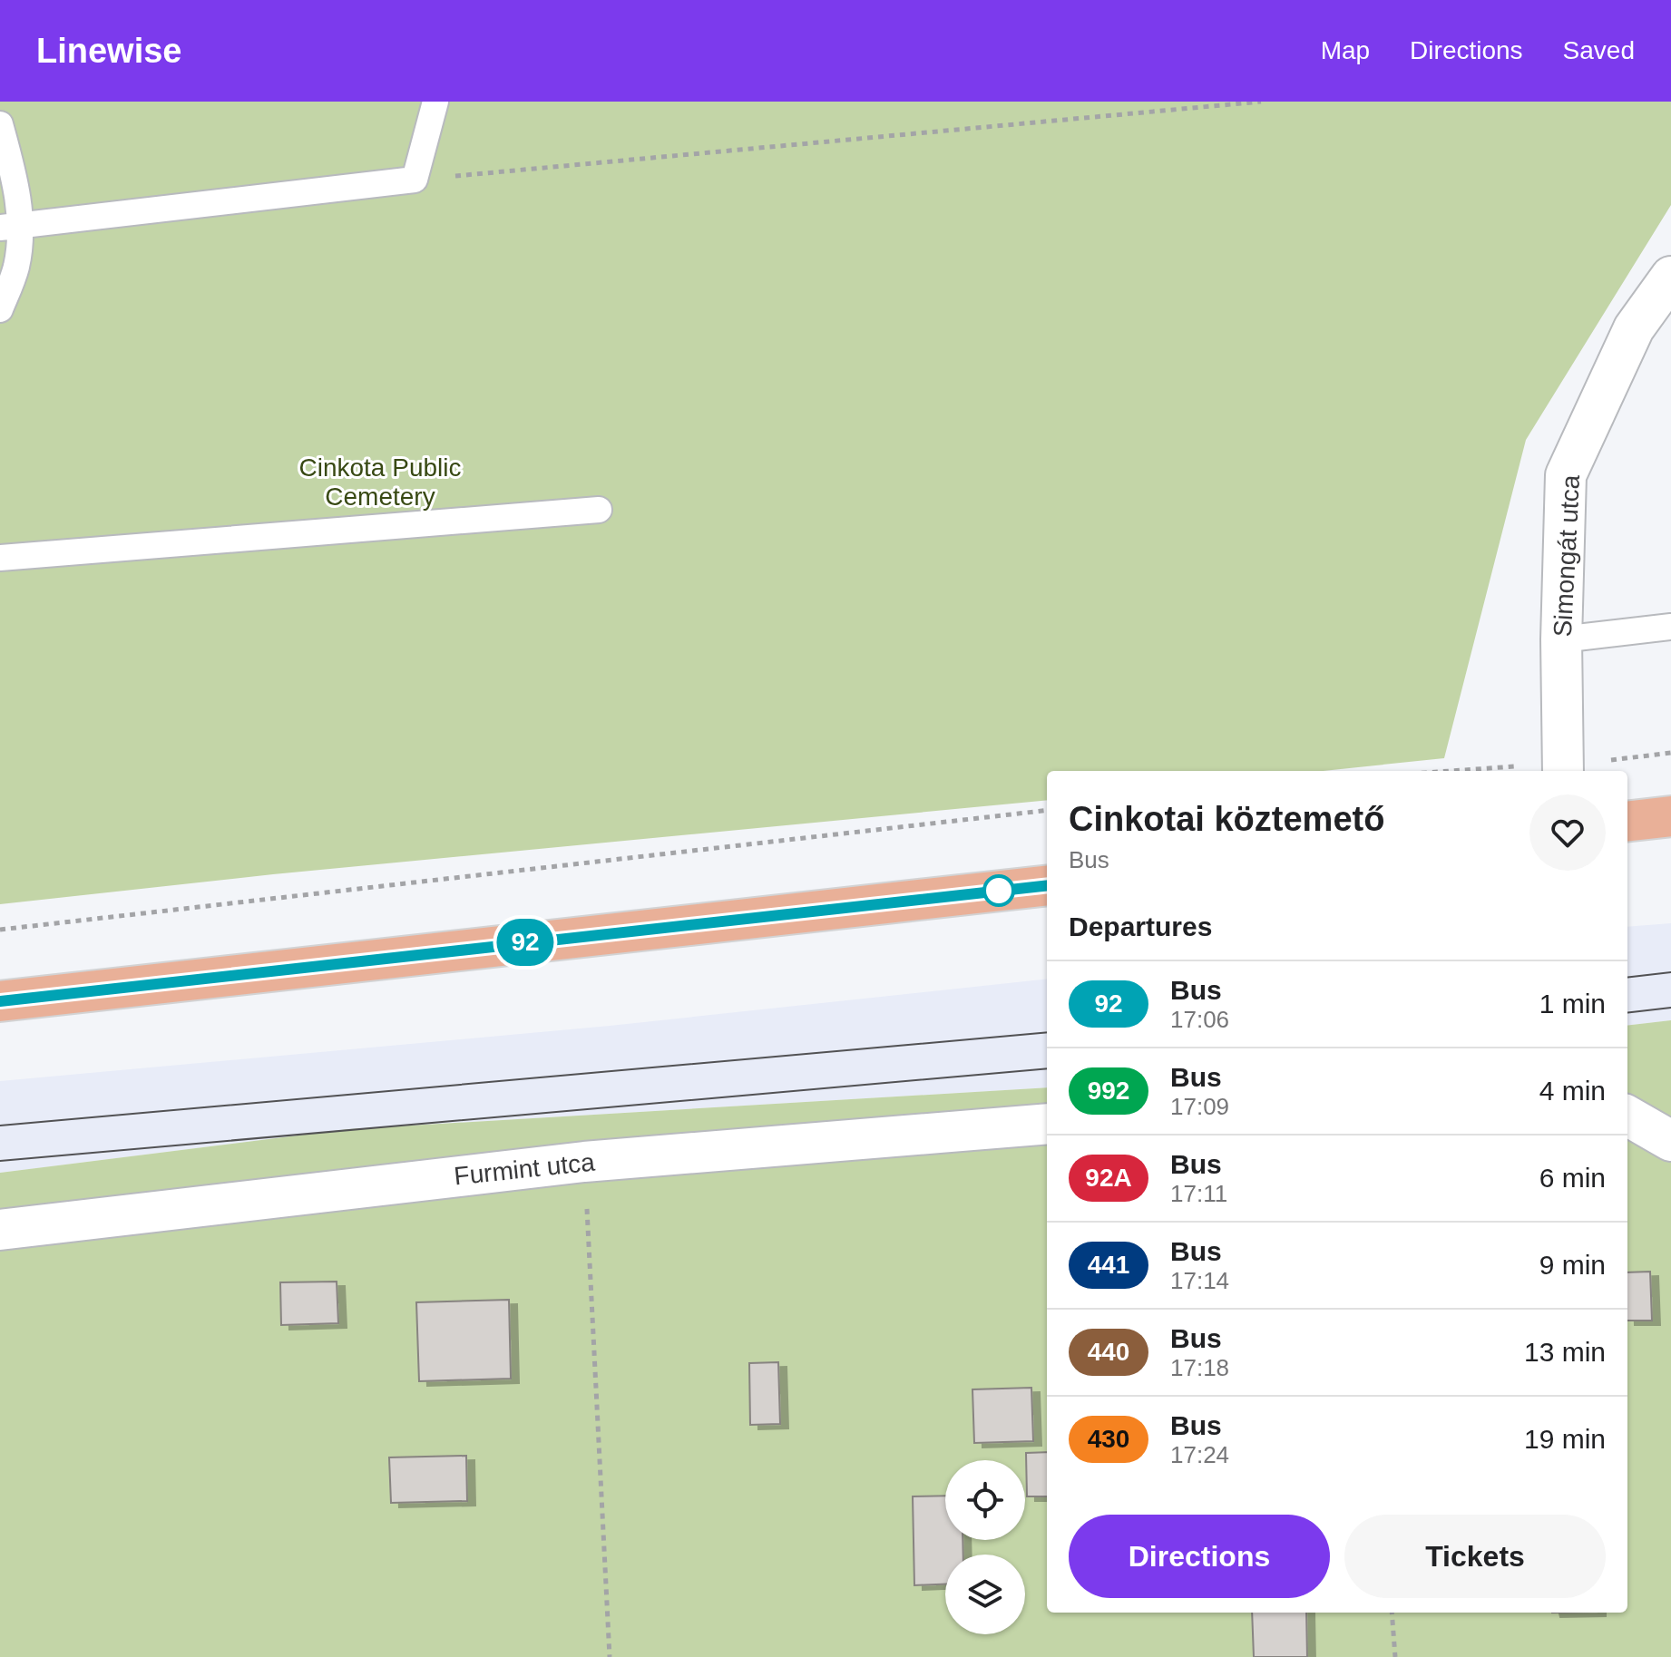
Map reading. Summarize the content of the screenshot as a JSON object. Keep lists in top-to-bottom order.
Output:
{
  "streets": {
    "street": ["Simongát utca", "Furmint utca"]
  },
  "parks": ["Cinkota Public Cemetery"],
  "lines": ["bus line 92"],
  "page": {
    "header": "Linewise",
    "nav": ["Map", "Directions", "Saved"],
    "on_map": "92",
    "heading": [
      ["Cinkotai köztemető", "Bus"],
      "Departures"
    ],
    "list": [
      {
        "mark": "92",
        "name": "Bus",
        "note": "17:06",
        "value": "1 min"
      },
      {
        "mark": "992",
        "name": "Bus",
        "note": "17:09",
        "value": "4 min"
      },
      {
        "mark": "92A",
        "name": "Bus",
        "note": "17:11",
        "value": "6 min"
      },
      {
        "mark": "441",
        "name": "Bus",
        "note": "17:14",
        "value": "9 min"
      },
      {
        "mark": "440",
        "name": "Bus",
        "note": "17:18",
        "value": "13 min"
      },
      {
        "mark": "430",
        "name": "Bus",
        "note": "17:24",
        "value": "19 min"
      }
    ],
    "buttons": ["Directions", "Tickets"]
  }
}
